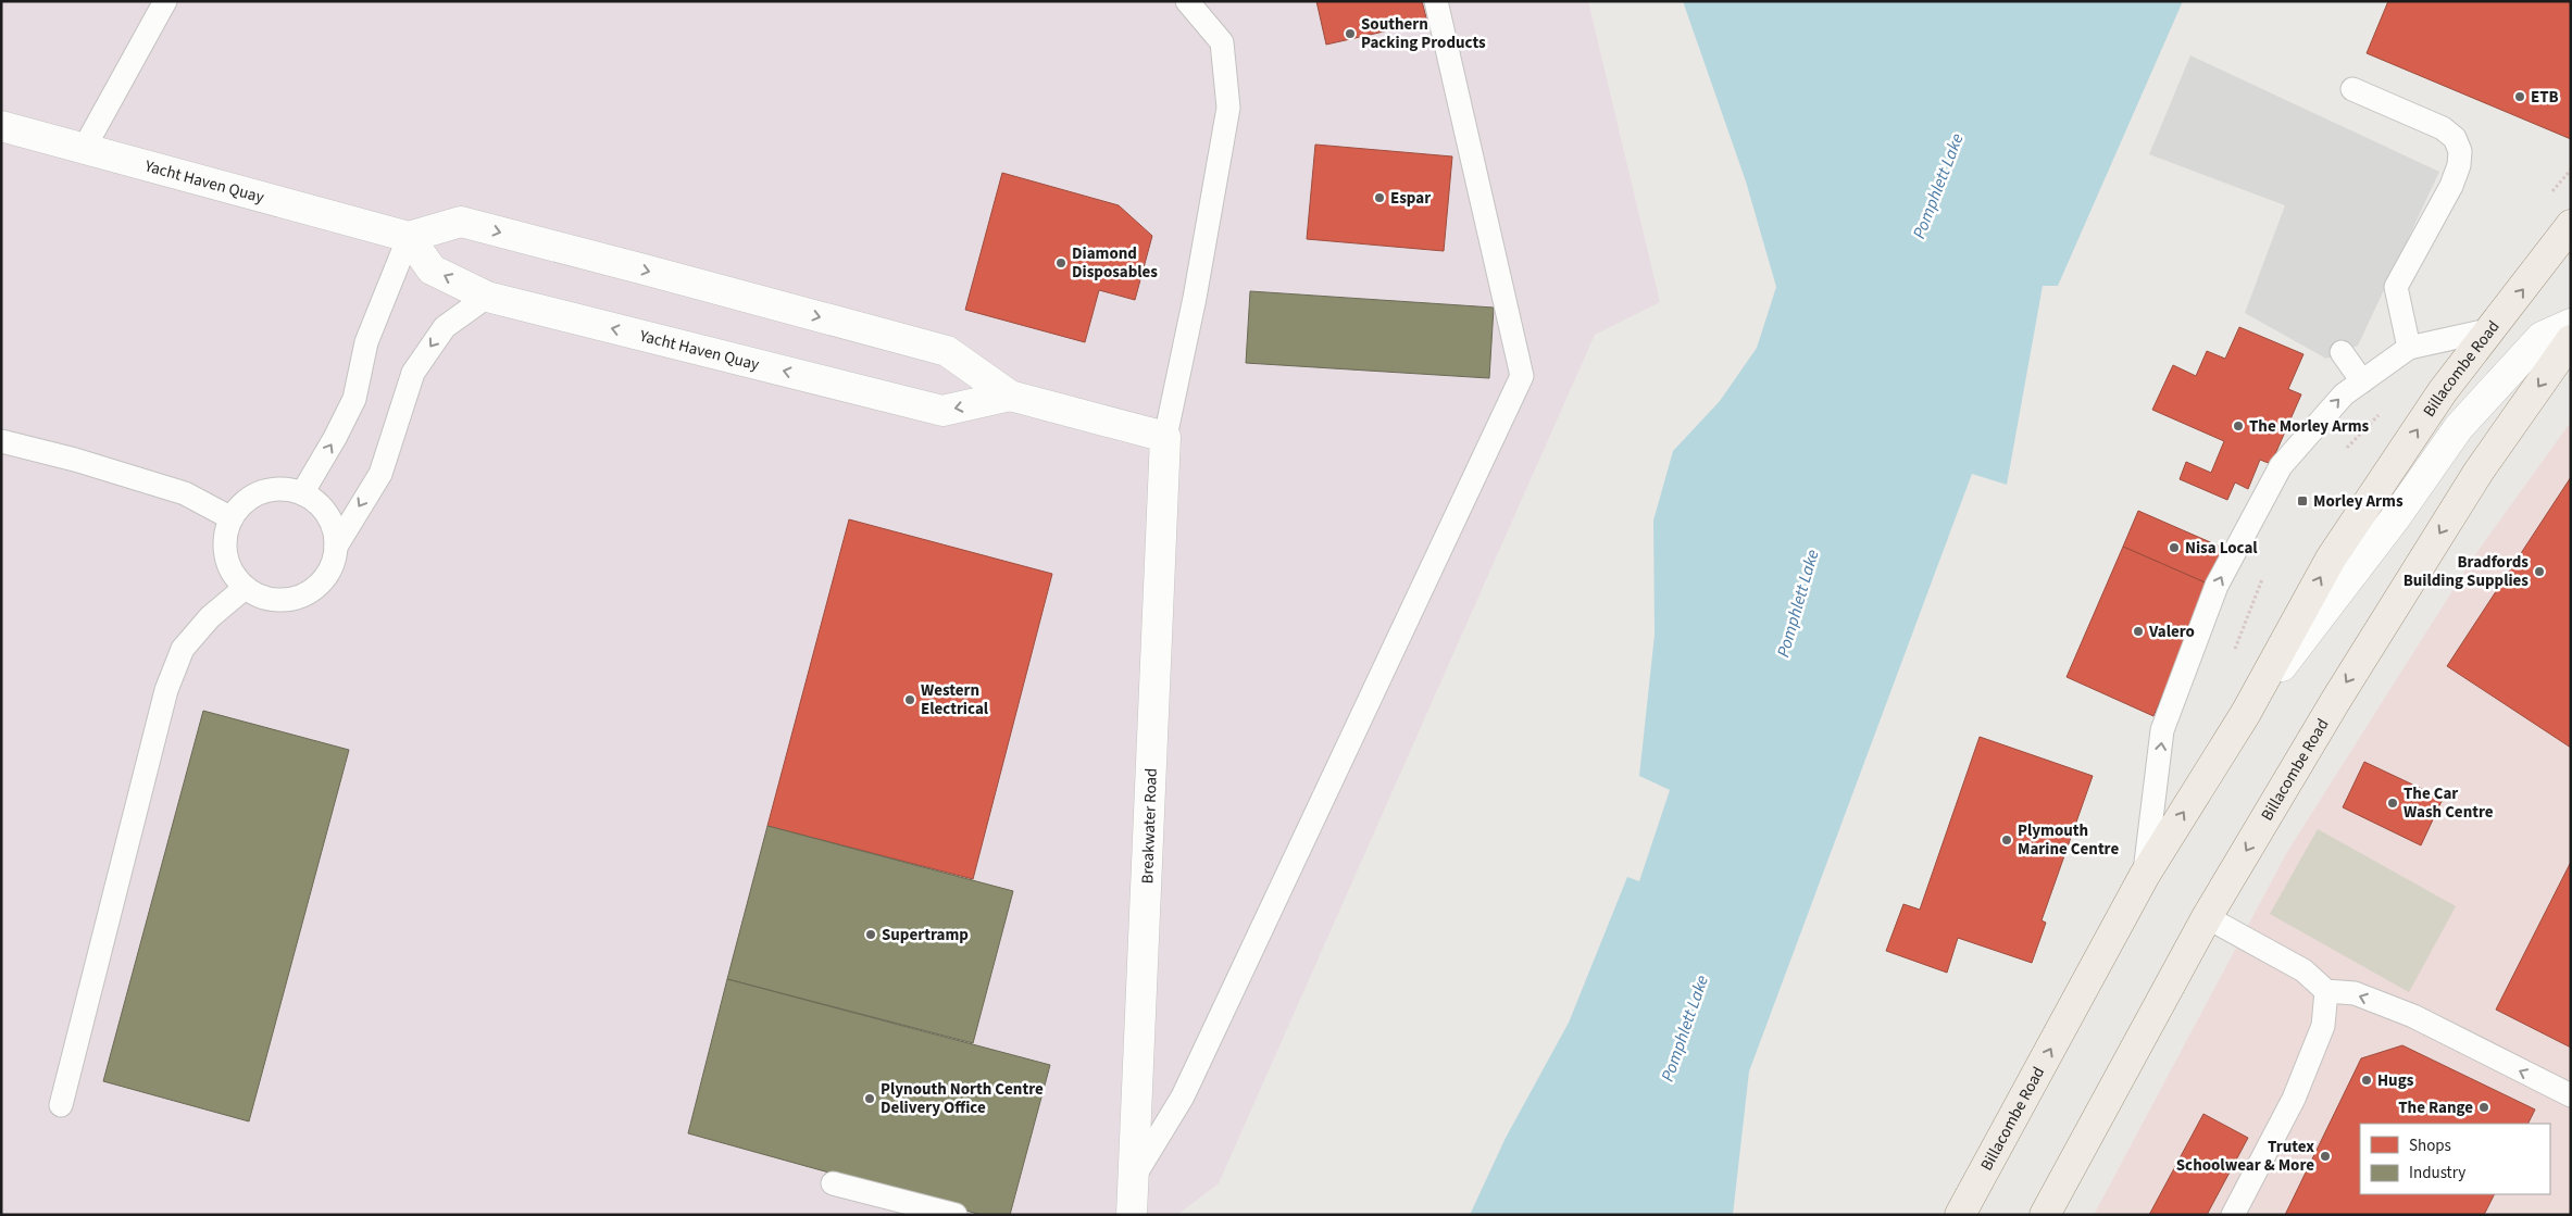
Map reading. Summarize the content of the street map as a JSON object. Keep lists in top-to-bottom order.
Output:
{
  "streets": {
    "main road": ["Billacombe Road"],
    "street": ["Yacht Haven Quay", "Breakwater Road"]
  },
  "crossings": [
    ["Yacht Haven Quay", "Breakwater Road"]
  ],
  "water": ["Pomphlett Lake"],
  "places": {
    "other": [
      "Southern Packing Products",
      "ETB",
      "Espar",
      "Diamond Disposables",
      "The Morley Arms",
      "Nisa Local",
      "Bradfords Building Supplies",
      "Valero",
      "Western Electrical",
      "The Car Wash Centre",
      "Plymouth Marine Centre",
      "Supertramp",
      "Hugs",
      "Plynouth North Centre Delivery Office",
      "The Range",
      "Trutex Schoolwear & More"
    ],
    "transit": ["Morley Arms"]
  },
  "legend": ["Shops", "Industry"]
}
